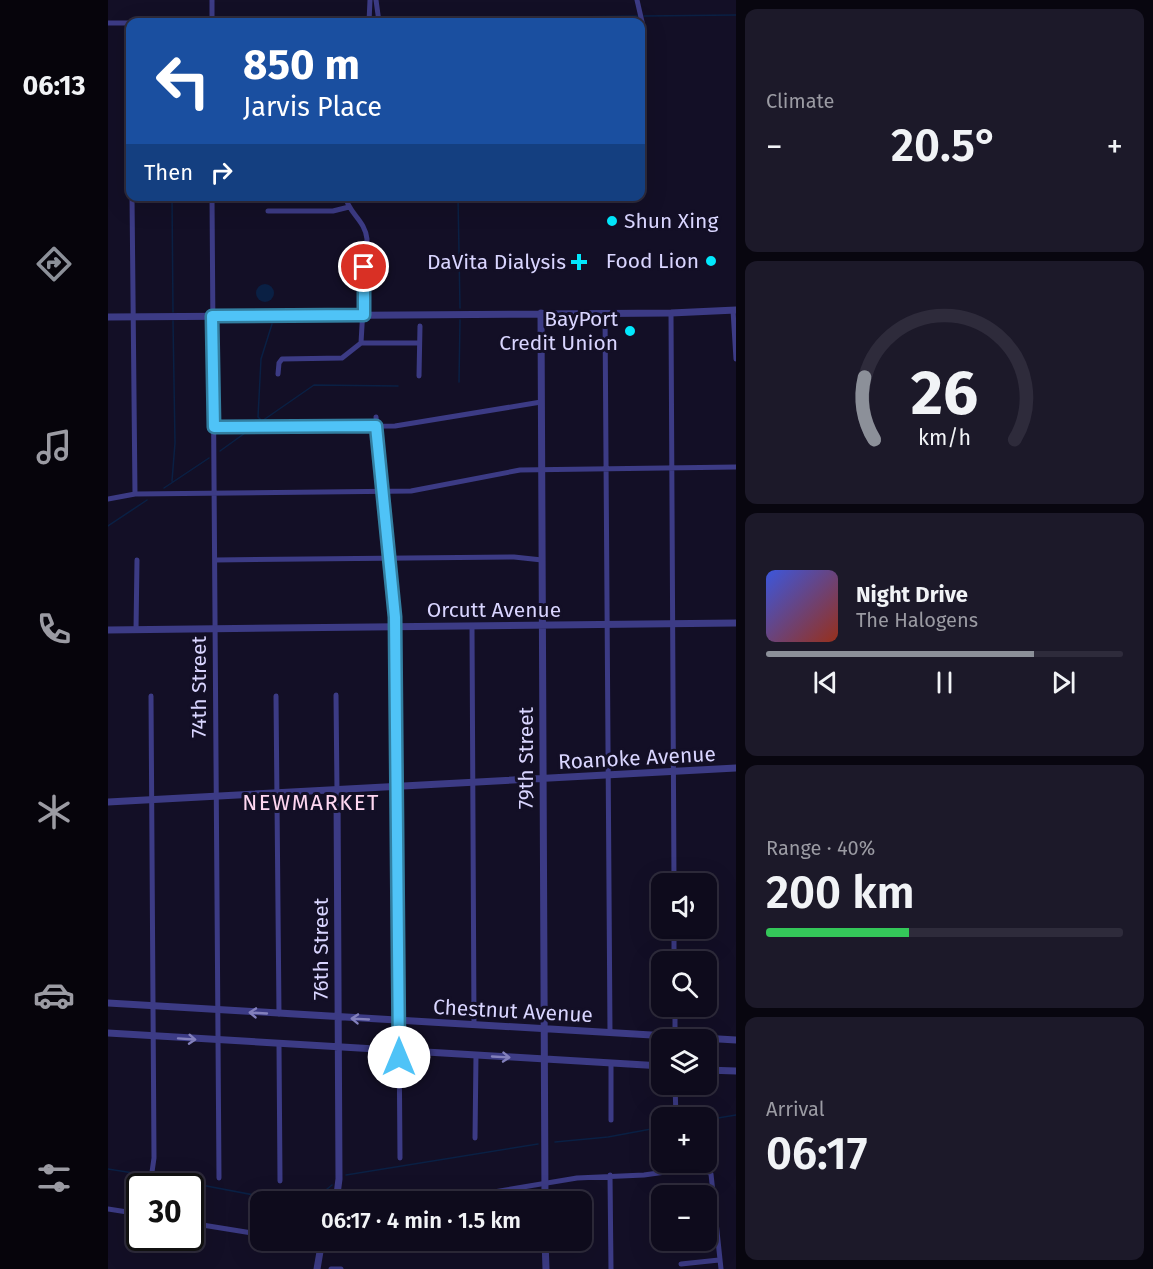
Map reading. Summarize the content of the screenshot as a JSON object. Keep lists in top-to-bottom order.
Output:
{
  "streets": {
    "street": [
      "Orcutt Avenue",
      "74th Street",
      "79th Street",
      "Roanoke Avenue",
      "76th Street",
      "Chestnut Avenue"
    ]
  },
  "crossings": [
    ["Orcutt Avenue", "74th Street"],
    ["Orcutt Avenue", "79th Street"],
    ["74th Street", "Roanoke Avenue"],
    ["74th Street", "Chestnut Avenue"],
    ["79th Street", "Roanoke Avenue"],
    ["79th Street", "Chestnut Avenue"],
    ["Roanoke Avenue", "76th Street"],
    ["76th Street", "Chestnut Avenue"]
  ],
  "districts": ["NEWMARKET"],
  "places": {
    "other": ["Shun Xing", "Food Lion", "BayPort Credit Union"],
    "health": ["DaVita Dialysis"]
  },
  "page": {
    "tabs": "06:13",
    "tile": [
      "Climate",
      ["Range · 40%", "200 km"],
      ["Arrival", "06:17"]
    ],
    "turn": ["850 m", "Jarvis Place"],
    "heat": ["−", "20.5°", "+"],
    "then": "Then",
    "song": ["Night Drive", "The Halogens"],
    "map_buttons": ["+", "−"],
    "limit": "30",
    "trip": "06:17 · 4 min · 1.5 km",
    "gauge": ["26", "km/h"]
  }
}
